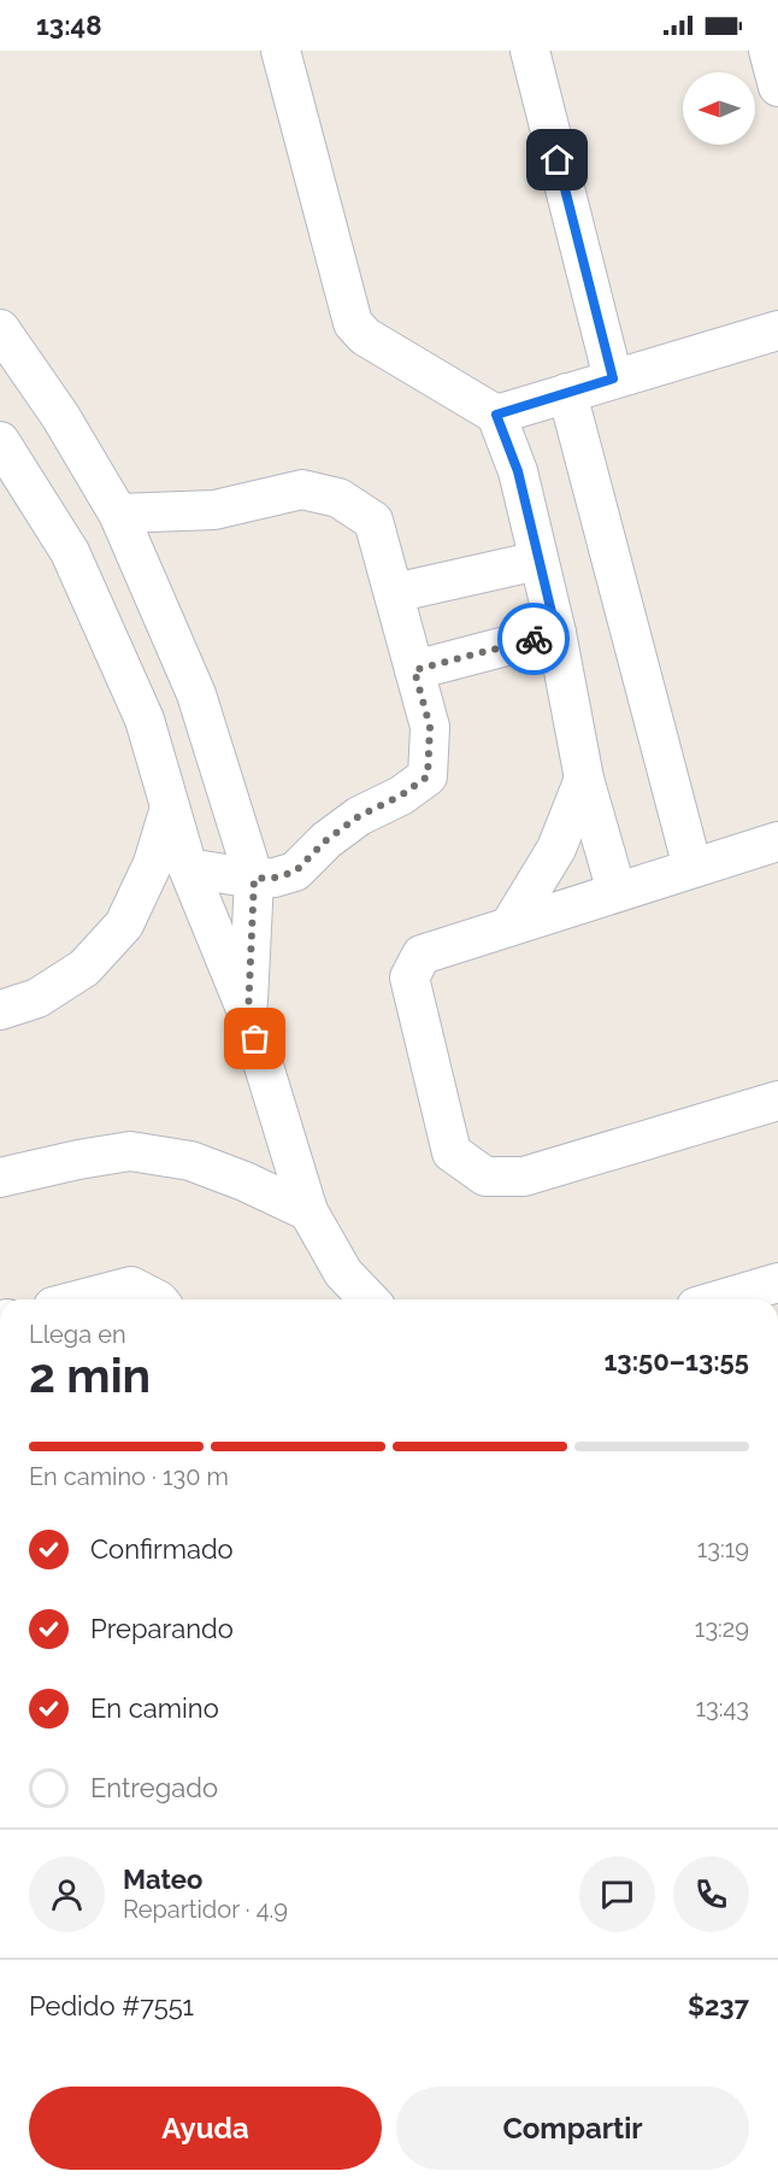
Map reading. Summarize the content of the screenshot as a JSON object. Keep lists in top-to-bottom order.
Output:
{
  "north": "left",
  "page": {
    "status": "13:48",
    "heading": ["2 min", "Llega en", "13:50–13:55"],
    "panel": [
      "Mateo",
      "Repartidor · 4.9",
      "Pedido #7551",
      "$237"
    ],
    "bar": "En camino · 130 m",
    "list": [
      ["Confirmado", "13:19"],
      ["Preparando", "13:29"],
      ["En camino", "13:43"],
      "Entregado"
    ],
    "buttons": ["Ayuda", "Compartir"]
  }
}
